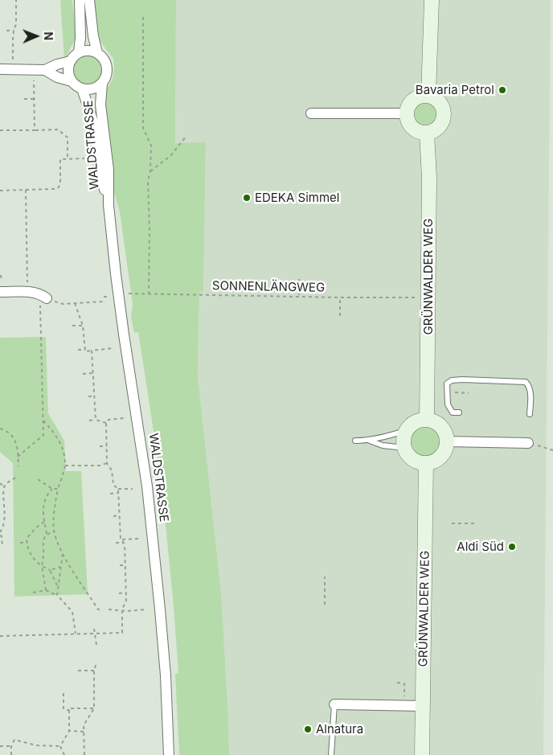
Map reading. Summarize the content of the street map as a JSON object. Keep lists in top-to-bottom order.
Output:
{
  "streets": {
    "main road": ["GRÜNWALDER WEG"],
    "street": ["WALDSTRASSE"],
    "path": ["SONNENLÄNGWEG"]
  },
  "crossings": [
    ["WALDSTRASSE", "SONNENLÄNGWEG"]
  ],
  "places": [
    "Bavaria Petrol",
    "EDEKA Simmel",
    "Aldi Süd",
    "Alnatura"
  ],
  "north": "right"
}
